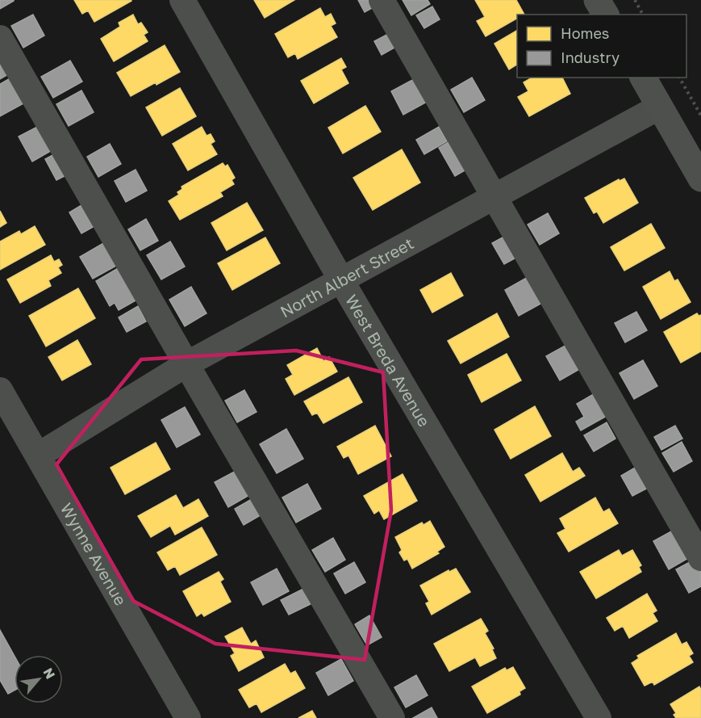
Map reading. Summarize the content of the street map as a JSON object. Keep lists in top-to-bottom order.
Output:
{
  "streets": {
    "street": ["North Albert Street", "West Breda Avenue", "Wynne Avenue"]
  },
  "crossings": [
    ["North Albert Street", "West Breda Avenue"],
    ["North Albert Street", "Wynne Avenue"]
  ],
  "legend": ["Homes", "Industry"],
  "north": "top right"
}
